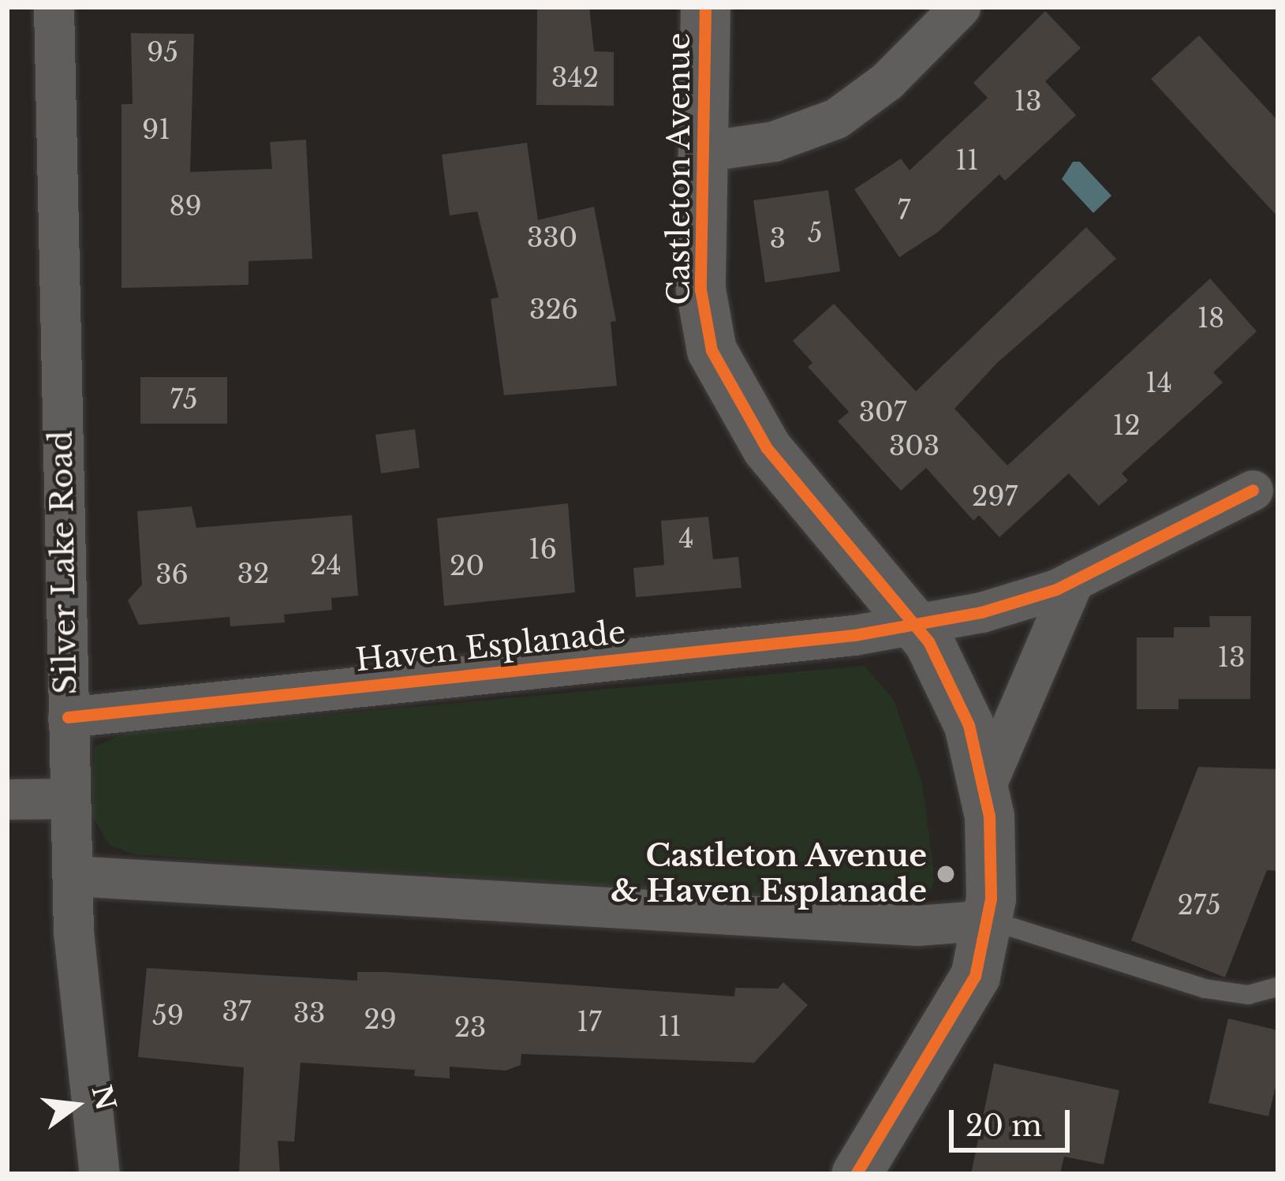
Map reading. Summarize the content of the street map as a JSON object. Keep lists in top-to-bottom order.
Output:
{
  "streets": {
    "street": ["Castleton Avenue", "Silver Lake Road", "Haven Esplanade"]
  },
  "crossings": [
    ["Castleton Avenue", "Haven Esplanade"],
    ["Silver Lake Road", "Haven Esplanade"]
  ],
  "places": ["Castleton Avenue & Haven Esplanade"],
  "house_numbers": [
    "95",
    "342",
    "13",
    "91",
    "11",
    "89",
    "7",
    "5",
    "330",
    "3",
    "326",
    "18",
    "14",
    "75",
    "307",
    "12",
    "303",
    "297",
    "4",
    "16",
    "24",
    "20",
    "32",
    "36",
    "13",
    "275",
    "37",
    "33",
    "59",
    "29",
    "17",
    "11",
    "23"
  ],
  "scale_bar": "20 m",
  "north": "right"
}
